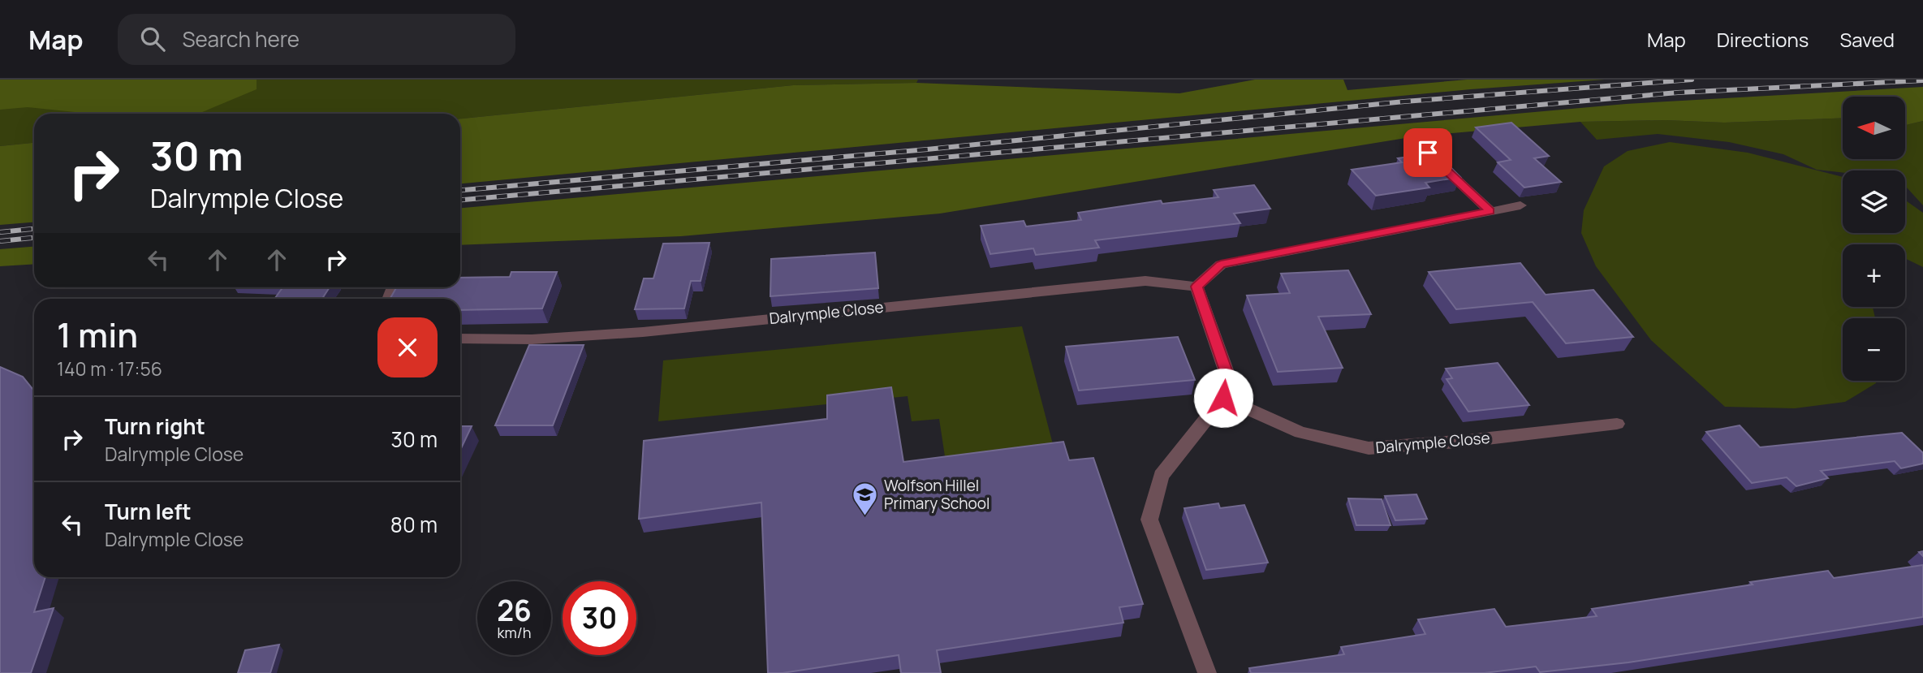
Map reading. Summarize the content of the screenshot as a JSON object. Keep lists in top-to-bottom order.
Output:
{
  "streets": {
    "street": ["Dalrymple Close"]
  },
  "places": {
    "school or university": ["Wolfson Hillel Primary School"]
  },
  "north": "left",
  "page": {
    "header": "Map",
    "search": "Search here",
    "nav": ["Map", "Directions", "Saved"],
    "map_buttons": ["+", "−"],
    "turn": ["30 m", "Dalrymple Close"],
    "heading": ["1 min", "140 m · 17:56"],
    "list": [
      {
        "name": "Turn right",
        "note": "Dalrymple Close",
        "value": "30 m"
      },
      {
        "name": "Turn left",
        "note": "Dalrymple Close",
        "value": "80 m"
      }
    ],
    "speed": "26 km/h",
    "limit": "30"
  }
}
